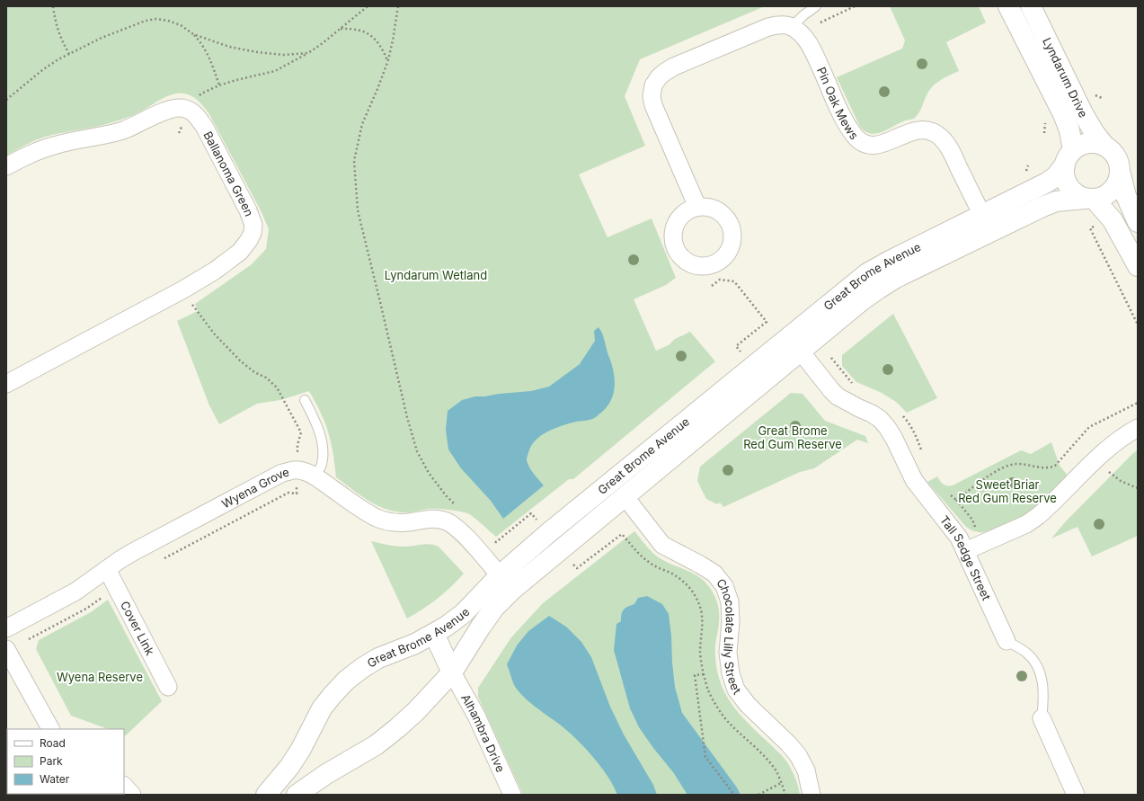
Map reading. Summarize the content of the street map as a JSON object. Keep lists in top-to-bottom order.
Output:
{
  "streets": {
    "street": [
      "Lyndarum Drive",
      "Pin Oak Mews",
      "Ballanoma Green",
      "Great Brome Avenue",
      "Wyena Grove",
      "Tall Sedge Street",
      "Cover Link",
      "Chocolate Lilly Street",
      "Alhambra Drive"
    ]
  },
  "crossings": [
    ["Lyndarum Drive", "Great Brome Avenue"],
    ["Pin Oak Mews", "Great Brome Avenue"],
    ["Great Brome Avenue", "Wyena Grove"],
    ["Great Brome Avenue", "Tall Sedge Street"],
    ["Great Brome Avenue", "Chocolate Lilly Street"],
    ["Great Brome Avenue", "Alhambra Drive"],
    ["Wyena Grove", "Cover Link"]
  ],
  "parks": [
    "Lyndarum Wetland",
    "Great Brome Red Gum Reserve",
    "Sweet Briar Red Gum Reserve",
    "Wyena Reserve"
  ],
  "legend": ["Road", "Park", "Water"]
}
